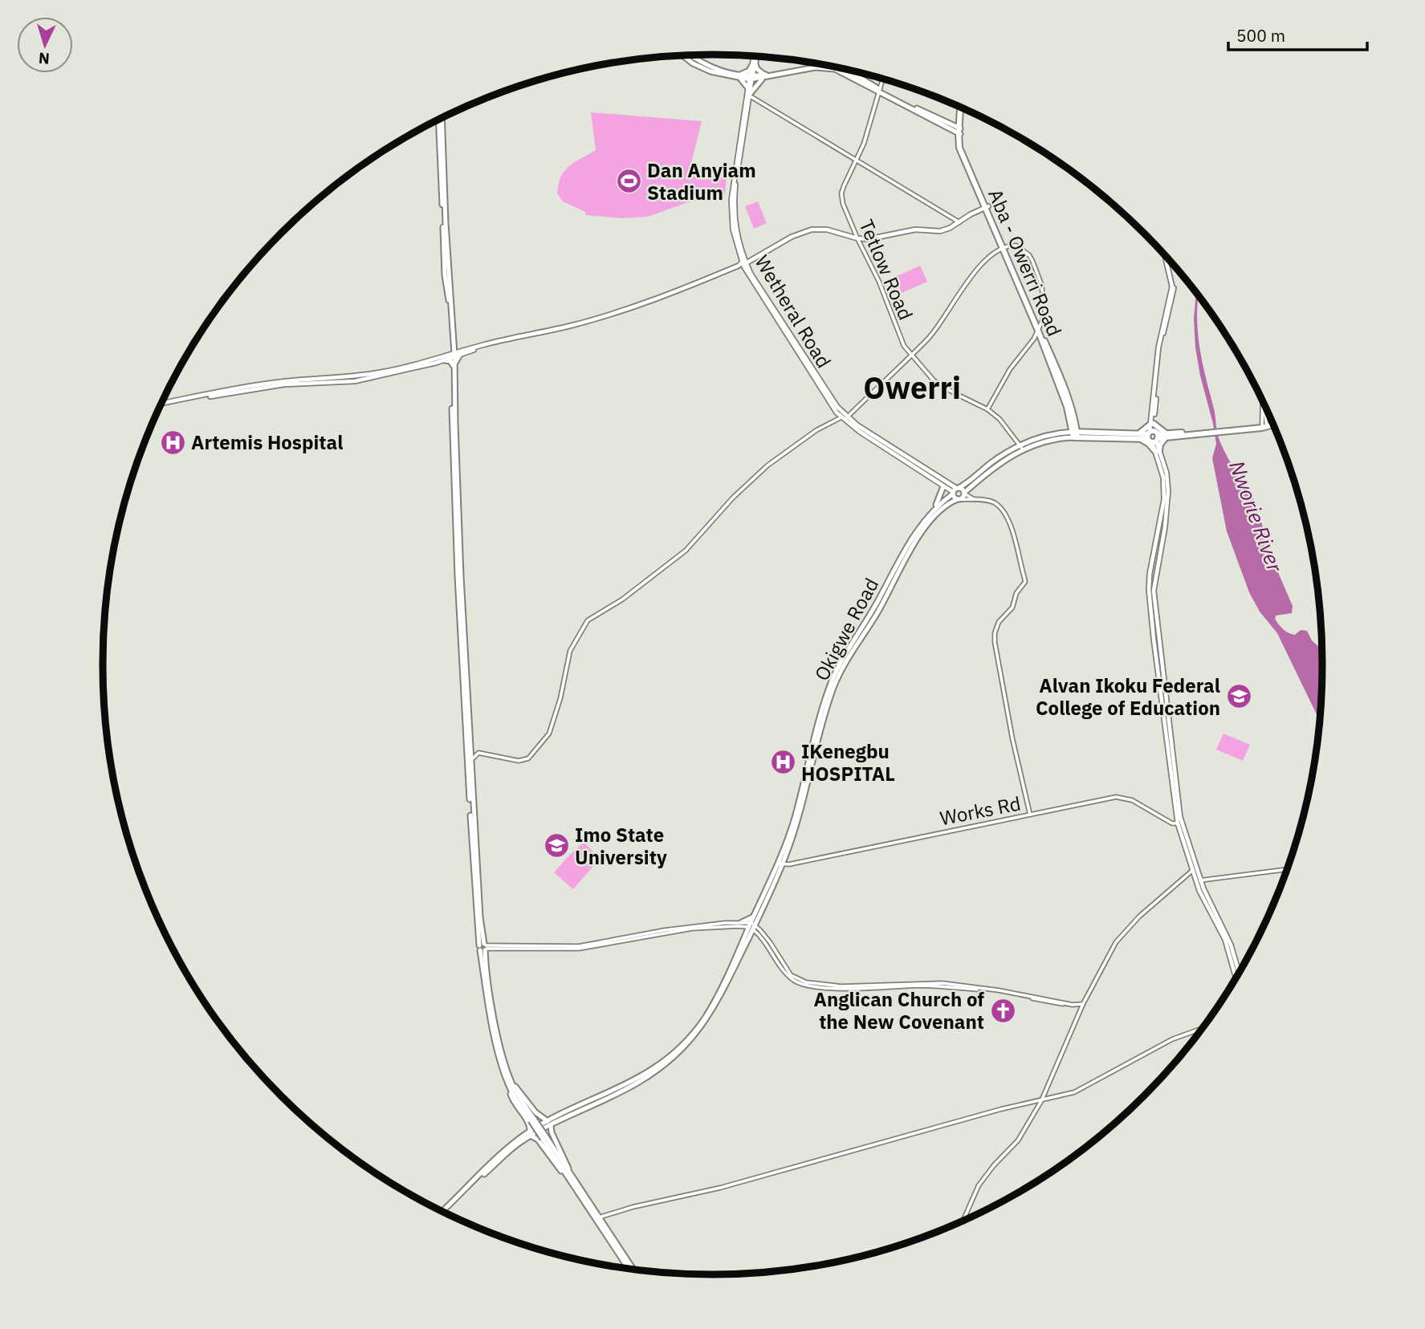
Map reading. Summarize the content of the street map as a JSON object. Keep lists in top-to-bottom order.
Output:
{
  "streets": {
    "highway": ["Aba - Owerri Road"],
    "main road": ["Wetheral Road", "Okigwe Road"],
    "street": ["Tetlow Road", "Works Rd"]
  },
  "crossings": [
    ["Tetlow Road", "Okigwe Road"],
    ["Wetheral Road", "Okigwe Road"],
    ["Okigwe Road", "Works Rd"]
  ],
  "districts": ["Owerri"],
  "water": ["Nworie River"],
  "places": {
    "sports": ["Dan Anyiam Stadium"],
    "hospital": ["Artemis Hospital", "IKenegbu HOSPITAL"],
    "school or university": ["Alvan Ikoku Federal College of Education", "Imo State University"],
    "church": ["Anglican Church of the New Covenant"]
  },
  "scale_bar": "500 m",
  "north": "bottom"
}
